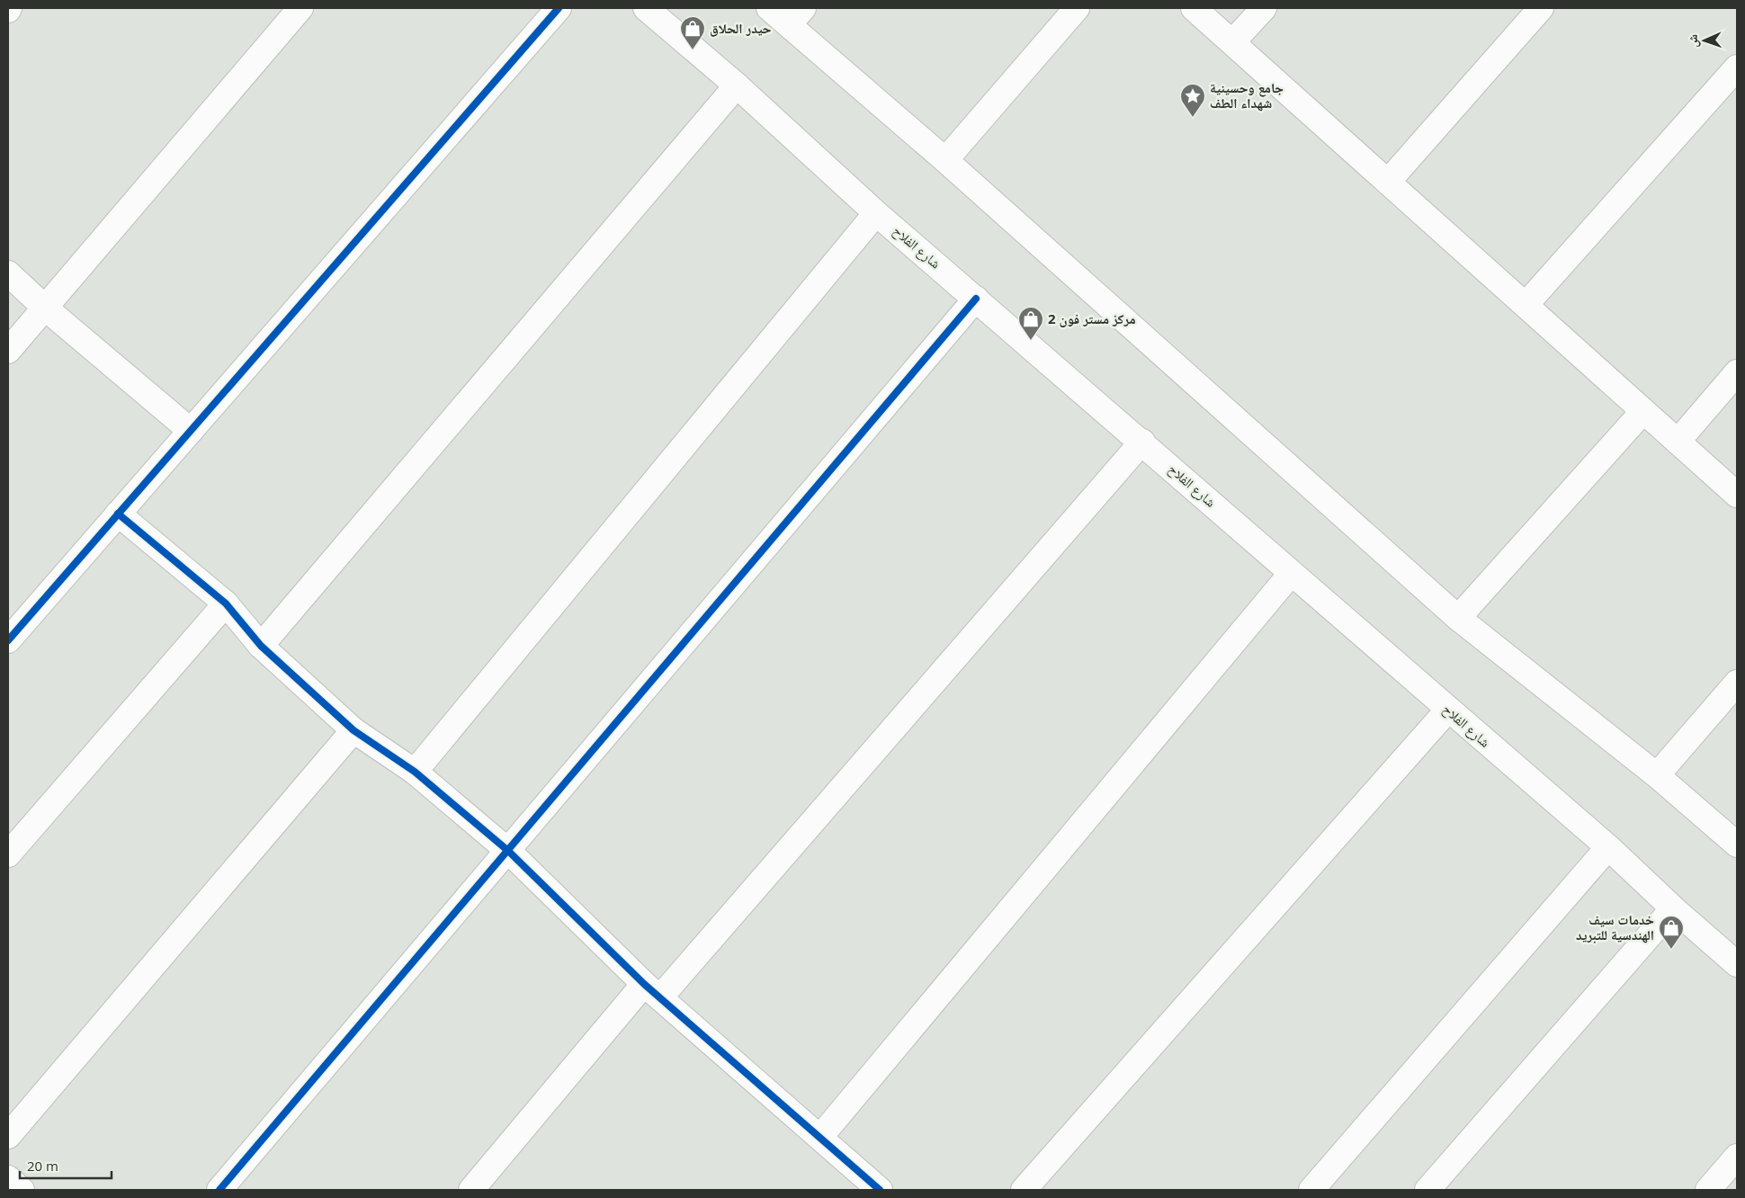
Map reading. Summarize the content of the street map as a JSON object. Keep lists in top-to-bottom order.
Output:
{
  "streets": {
    "street": ["شارع الفلاح"]
  },
  "places": {
    "shop": ["حيدر الحلاق", "مركز مستر فون 2", "خدمات سيف الهندسية للتبريد"],
    "place": ["جامع وحسينية شهداء الطف"]
  },
  "scale_bar": "20 m",
  "north": "left"
}
